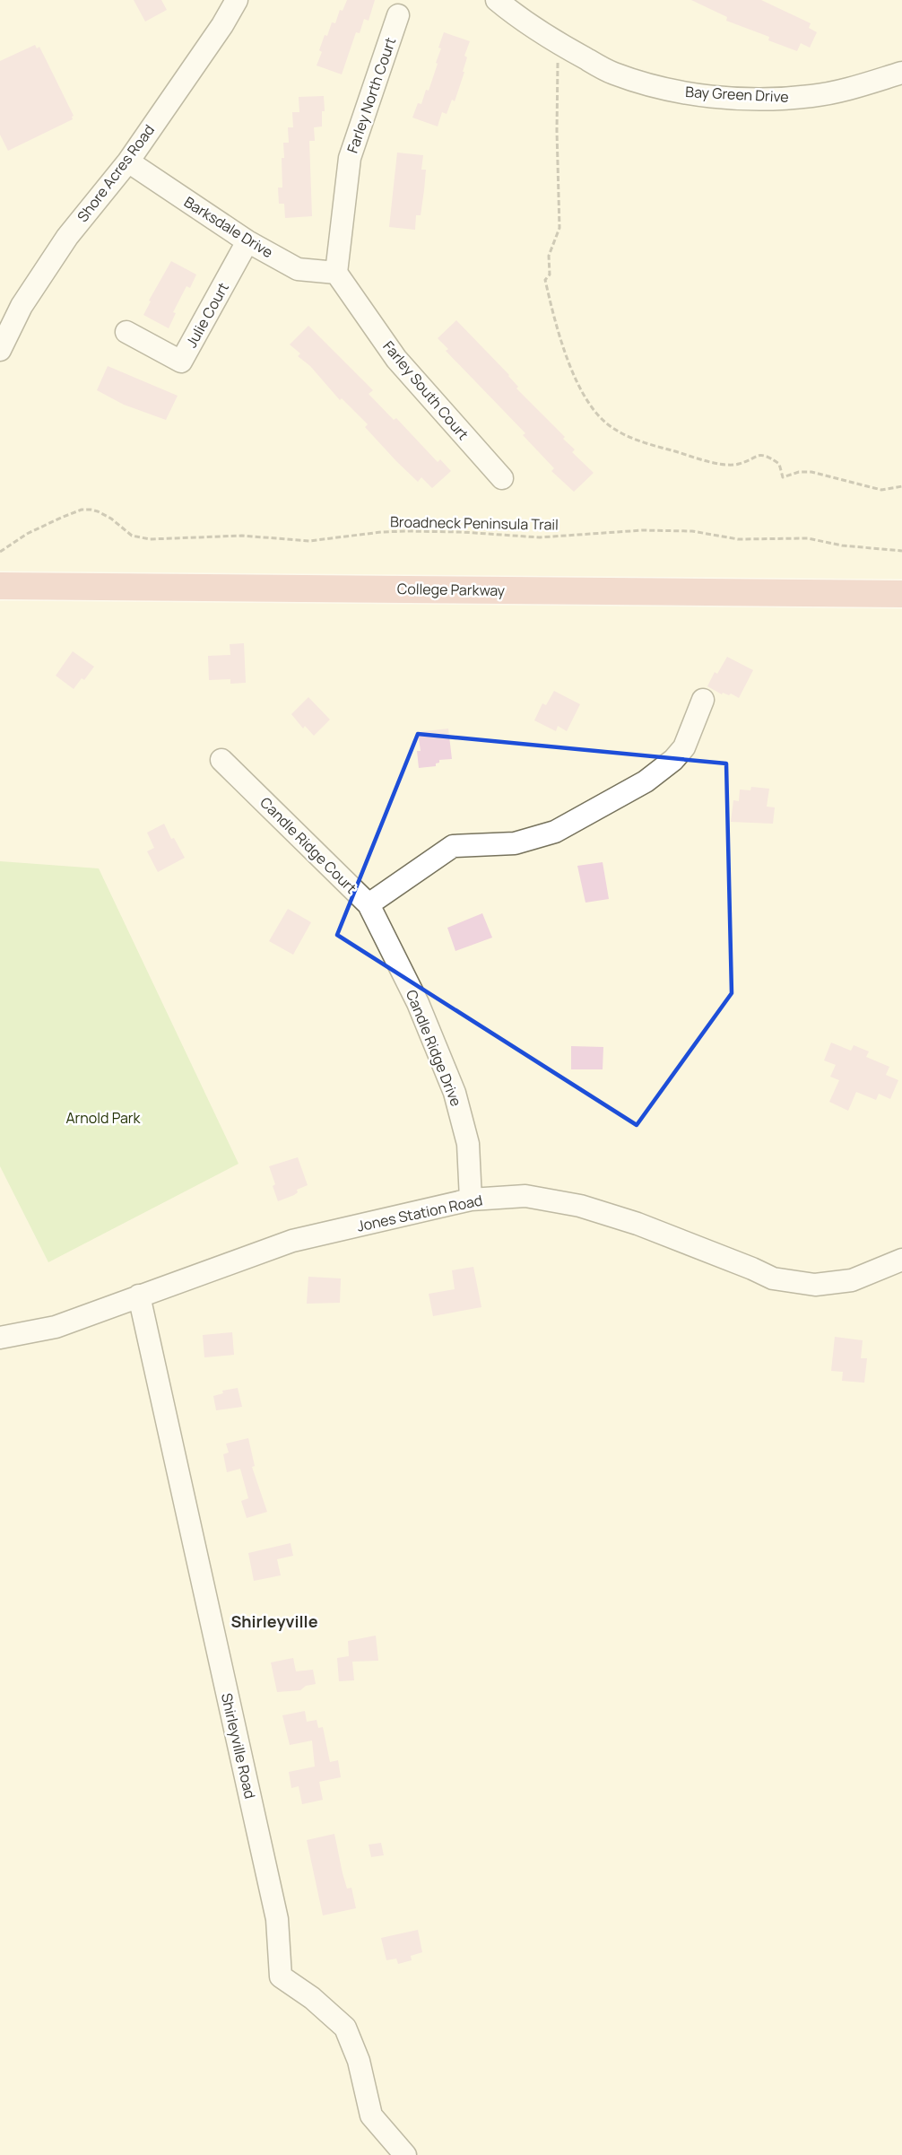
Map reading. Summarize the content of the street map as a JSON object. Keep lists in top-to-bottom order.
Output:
{
  "streets": {
    "main road": ["College Parkway"],
    "street": [
      "Bay Green Drive",
      "Farley North Court",
      "Shore Acres Road",
      "Barksdale Drive",
      "Julie Court",
      "Farley South Court",
      "Candle Ridge Court",
      "Candle Ridge Drive",
      "Jones Station Road",
      "Shirleyville Road"
    ],
    "path": ["Broadneck Peninsula Trail"]
  },
  "crossings": [
    ["Farley North Court", "Barksdale Drive"],
    ["Farley North Court", "Farley South Court"],
    ["Shore Acres Road", "Barksdale Drive"],
    ["Barksdale Drive", "Julie Court"],
    ["Barksdale Drive", "Farley South Court"],
    ["Candle Ridge Court", "Candle Ridge Drive"],
    ["Candle Ridge Drive", "Jones Station Road"],
    ["Jones Station Road", "Shirleyville Road"]
  ],
  "districts": ["Shirleyville"],
  "parks": ["Arnold Park"]
}
